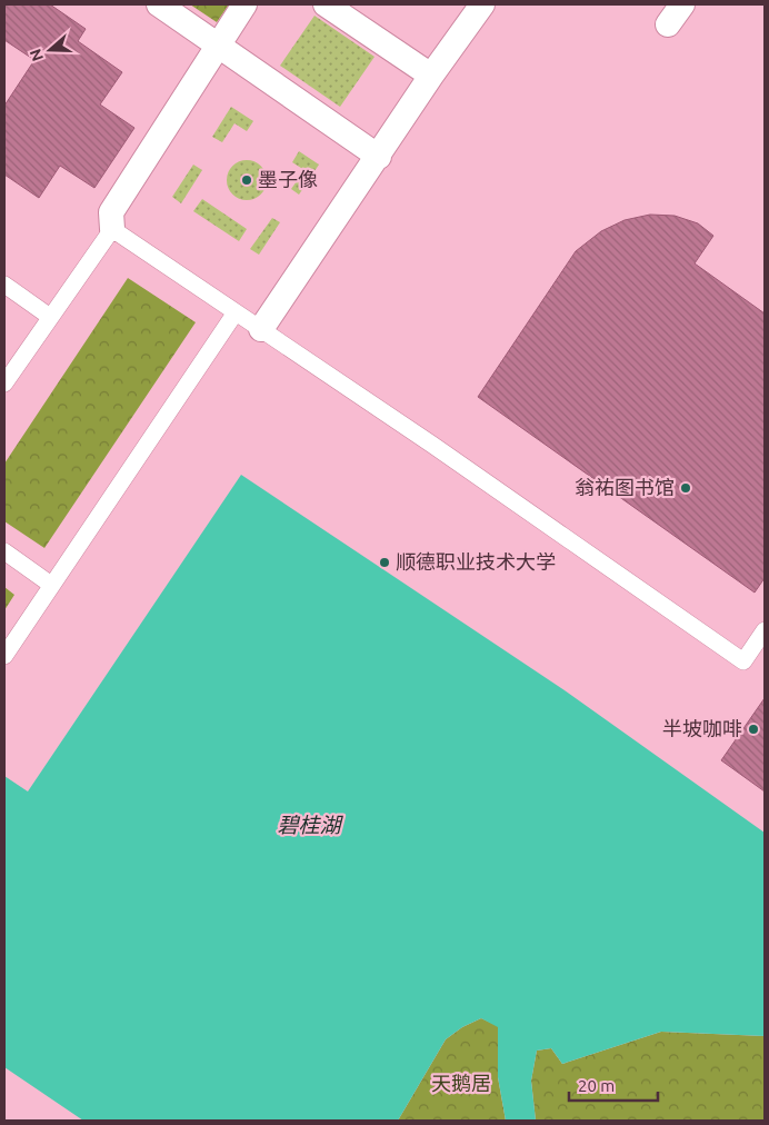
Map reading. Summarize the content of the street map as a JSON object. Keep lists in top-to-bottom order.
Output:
{
  "water": ["碧桂湖"],
  "parks": ["天鹅居"],
  "places": [
    "墨子像",
    "翁祐图书馆",
    "顺德职业技术大学",
    "半坡咖啡"
  ],
  "scale_bar": "20 m",
  "north": "left"
}
